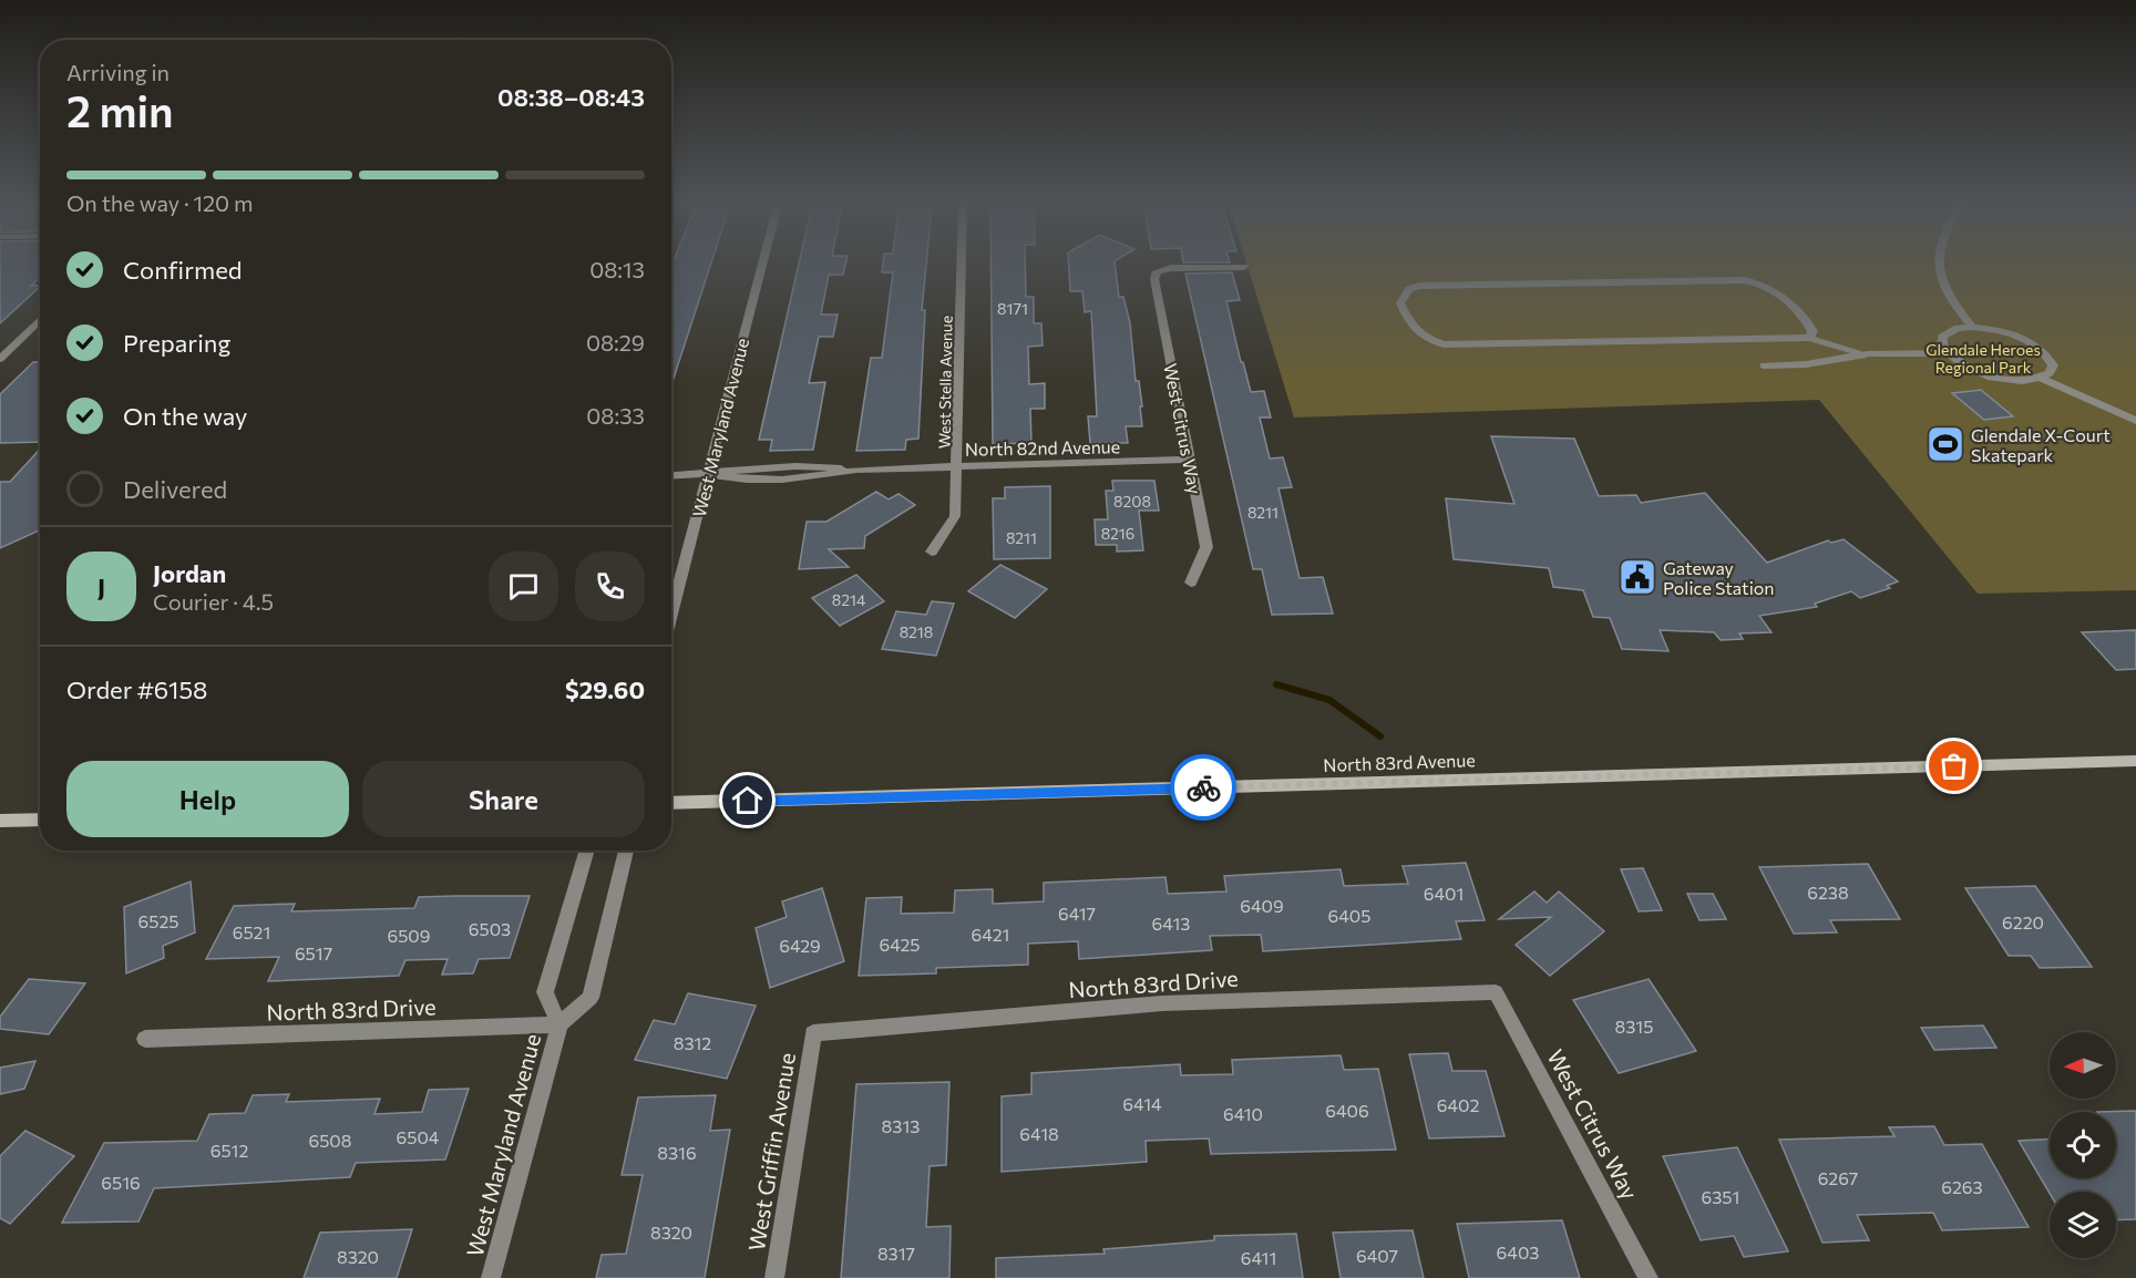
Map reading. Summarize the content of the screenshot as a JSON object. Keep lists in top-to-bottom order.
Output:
{
  "streets": {
    "main road": ["North 83rd Avenue"],
    "street": [
      "West Stella Avenue",
      "West Maryland Avenue",
      "West Citrus Way",
      "North 82nd Avenue",
      "North 83rd Drive",
      "West Griffin Avenue"
    ]
  },
  "crossings": [
    ["West Stella Avenue", "North 82nd Avenue"],
    ["West Maryland Avenue", "North 82nd Avenue"],
    ["West Maryland Avenue", "North 83rd Drive"],
    ["West Citrus Way", "North 82nd Avenue"],
    ["West Citrus Way", "North 83rd Drive"],
    ["North 83rd Drive", "West Griffin Avenue"]
  ],
  "parks": ["Glendale Heroes Regional Park"],
  "places": {
    "sports": ["Glendale X-Court Skatepark"],
    "public building": ["Gateway Police Station"]
  },
  "house_numbers": [
    "8171",
    "8208",
    "8211",
    "8216",
    "8211",
    "8214",
    "8218",
    "6238",
    "6401",
    "6409",
    "6417",
    "6405",
    "6525",
    "6220",
    "6413",
    "6503",
    "6521",
    "6421",
    "6509",
    "6425",
    "6429",
    "6517",
    "8315",
    "8312",
    "6414",
    "6402",
    "6406",
    "6410",
    "8313",
    "6418",
    "6504",
    "6508",
    "6512",
    "8316",
    "6267",
    "6516",
    "6263",
    "6351",
    "8320",
    "6403",
    "8317",
    "6407",
    "8320",
    "6411"
  ],
  "north": "left",
  "page": {
    "heading": ["2 min", "Arriving in", "08:38–08:43"],
    "panel": [
      "Jordan",
      "Courier · 4.5",
      "Order #6158",
      "$29.60"
    ],
    "bar": "On the way · 120 m",
    "list": [
      ["Confirmed", "08:13"],
      ["Preparing", "08:29"],
      ["On the way", "08:33"],
      "Delivered"
    ],
    "round": "J",
    "buttons": ["Help", "Share"]
  }
}
